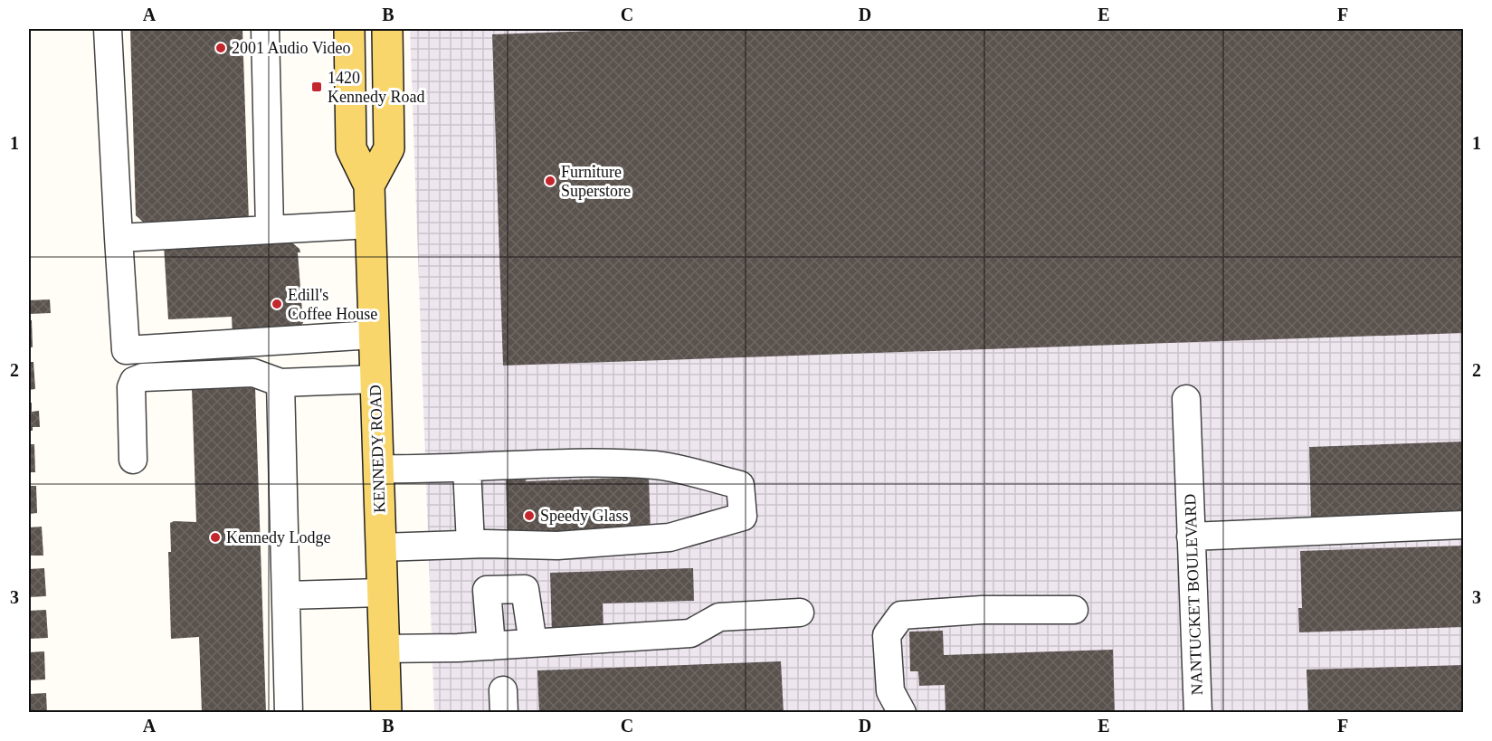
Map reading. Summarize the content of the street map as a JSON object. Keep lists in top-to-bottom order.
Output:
{
  "streets": {
    "main road": ["KENNEDY ROAD"],
    "street": ["NANTUCKET BOULEVARD"]
  },
  "places": {
    "other": [
      "2001 Audio Video",
      "Furniture Superstore",
      "Edill's Coffee House",
      "Speedy Glass",
      "Kennedy Lodge"
    ],
    "transit": ["1420 Kennedy Road"]
  },
  "grid": {
    "columns": [
      "A",
      "B",
      "C",
      "D",
      "E",
      "F"
    ],
    "rows": ["1", "2", "3"]
  }
}
